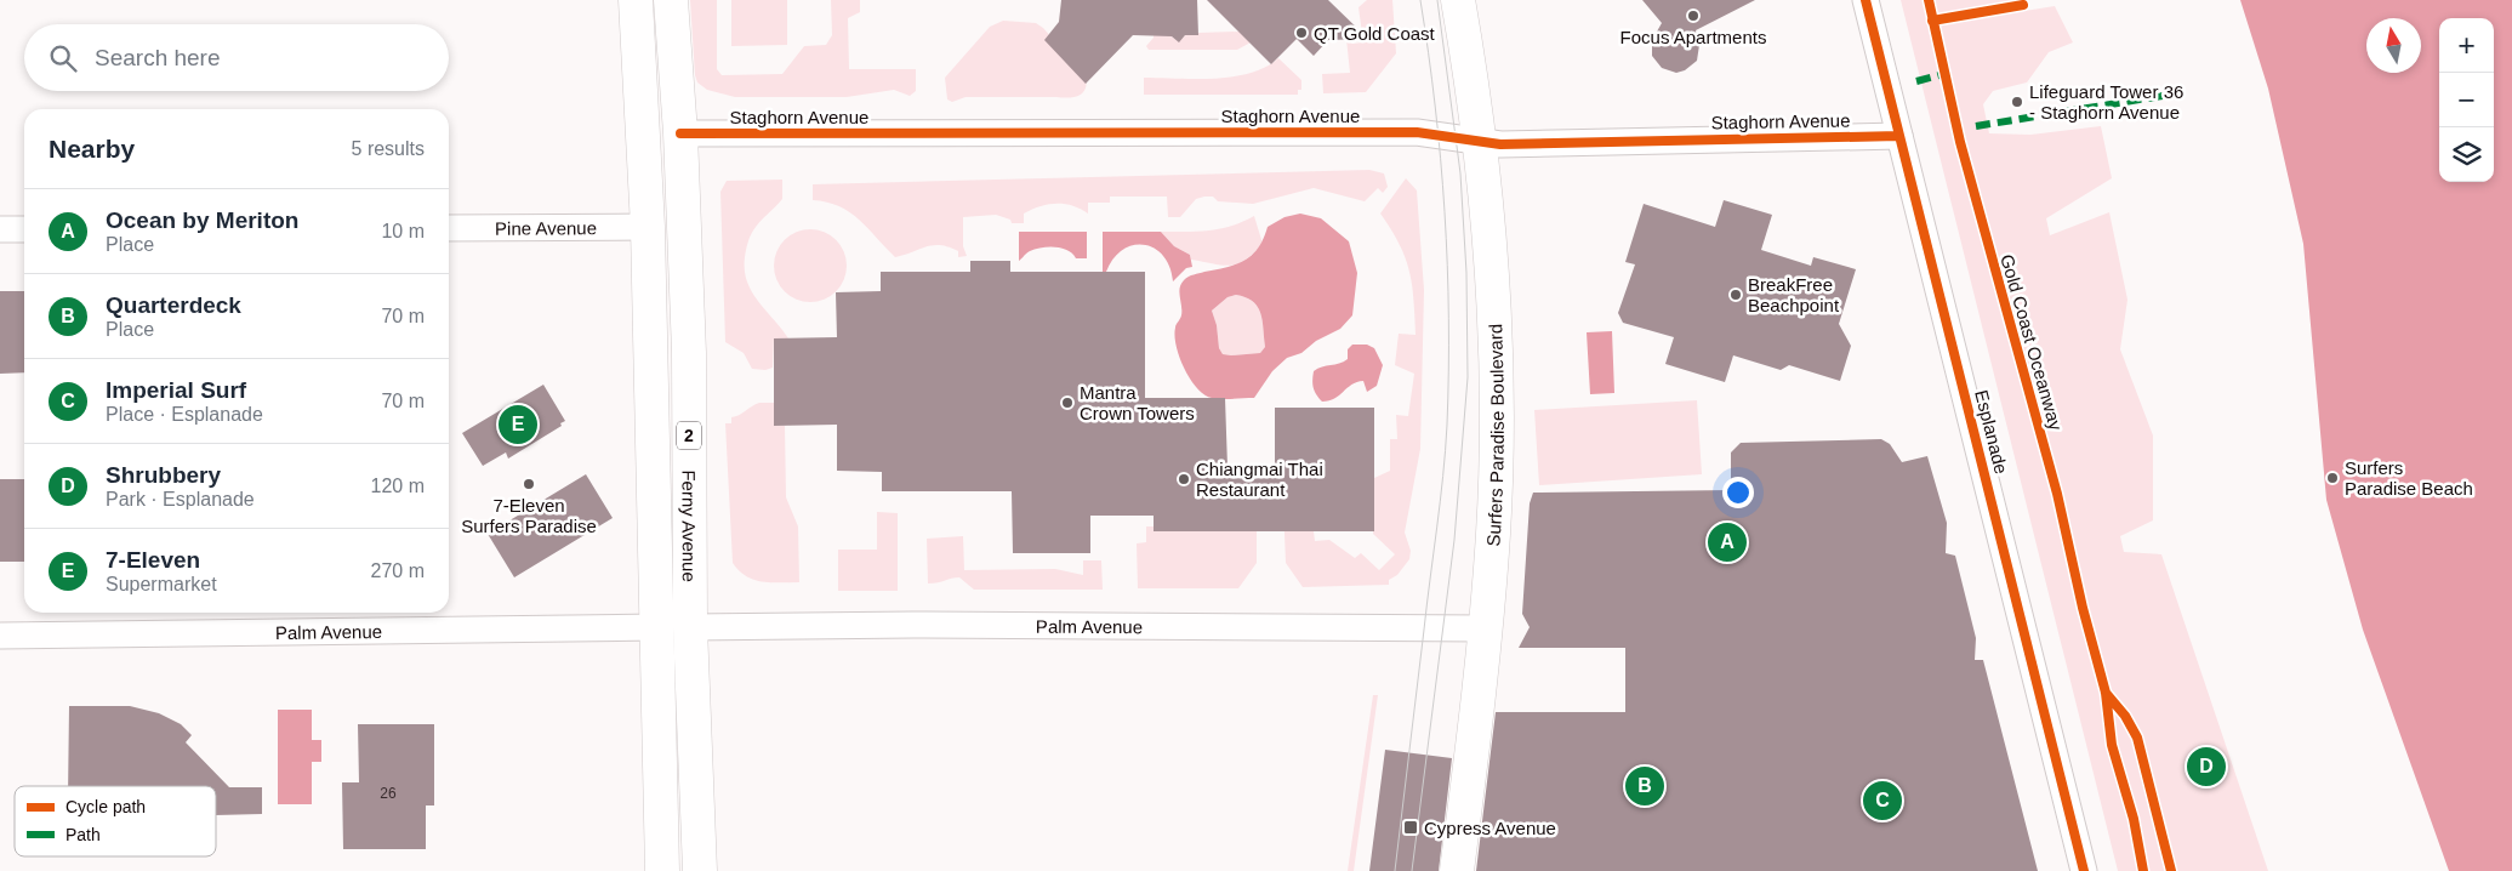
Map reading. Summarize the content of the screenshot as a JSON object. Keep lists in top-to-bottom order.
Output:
{
  "streets": {
    "main road": ["2", "Surfers Paradise Boulevard", "Ferny Avenue"],
    "street": [
      "Staghorn Avenue",
      "Pine Avenue",
      "Esplanade",
      "Palm Avenue"
    ],
    "cycle path": ["Gold Coast Oceanway"]
  },
  "crossings": [
    ["Staghorn Avenue", "Esplanade"],
    ["Staghorn Avenue", "Surfers Paradise Boulevard"],
    ["Staghorn Avenue", "Ferny Avenue"],
    ["Pine Avenue", "Ferny Avenue"],
    ["Surfers Paradise Boulevard", "Palm Avenue"],
    ["Ferny Avenue", "Palm Avenue"]
  ],
  "places": {
    "other": [
      "Focus Apartments",
      "QT Gold Coast",
      "Lifeguard Tower 36 - Staghorn Avenue",
      "BreakFree Beachpoint",
      "Mantra Crown Towers",
      "Surfers Paradise Beach",
      "Chiangmai Thai Restaurant",
      "7-Eleven Surfers Paradise"
    ],
    "transit": ["Cypress Avenue"]
  },
  "house_numbers": ["26"],
  "legend": ["Cycle path", "Path"],
  "north": "top",
  "page": {
    "map_buttons": ["+", "−"],
    "search": "Search here",
    "heading": ["Nearby", "5 results"],
    "list": [
      {
        "mark": "A",
        "name": "Ocean by Meriton",
        "note": "Place",
        "value": "10 m"
      },
      {
        "mark": "B",
        "name": "Quarterdeck",
        "note": "Place",
        "value": "70 m"
      },
      {
        "mark": "C",
        "name": "Imperial Surf",
        "note": "Place · Esplanade",
        "value": "70 m"
      },
      {
        "mark": "D",
        "name": "Shrubbery",
        "note": "Park · Esplanade",
        "value": "120 m"
      },
      {
        "mark": "E",
        "name": "7-Eleven",
        "note": "Supermarket",
        "value": "270 m"
      }
    ],
    "pins": [
      "E",
      "A",
      "D",
      "B",
      "C"
    ]
  }
}
